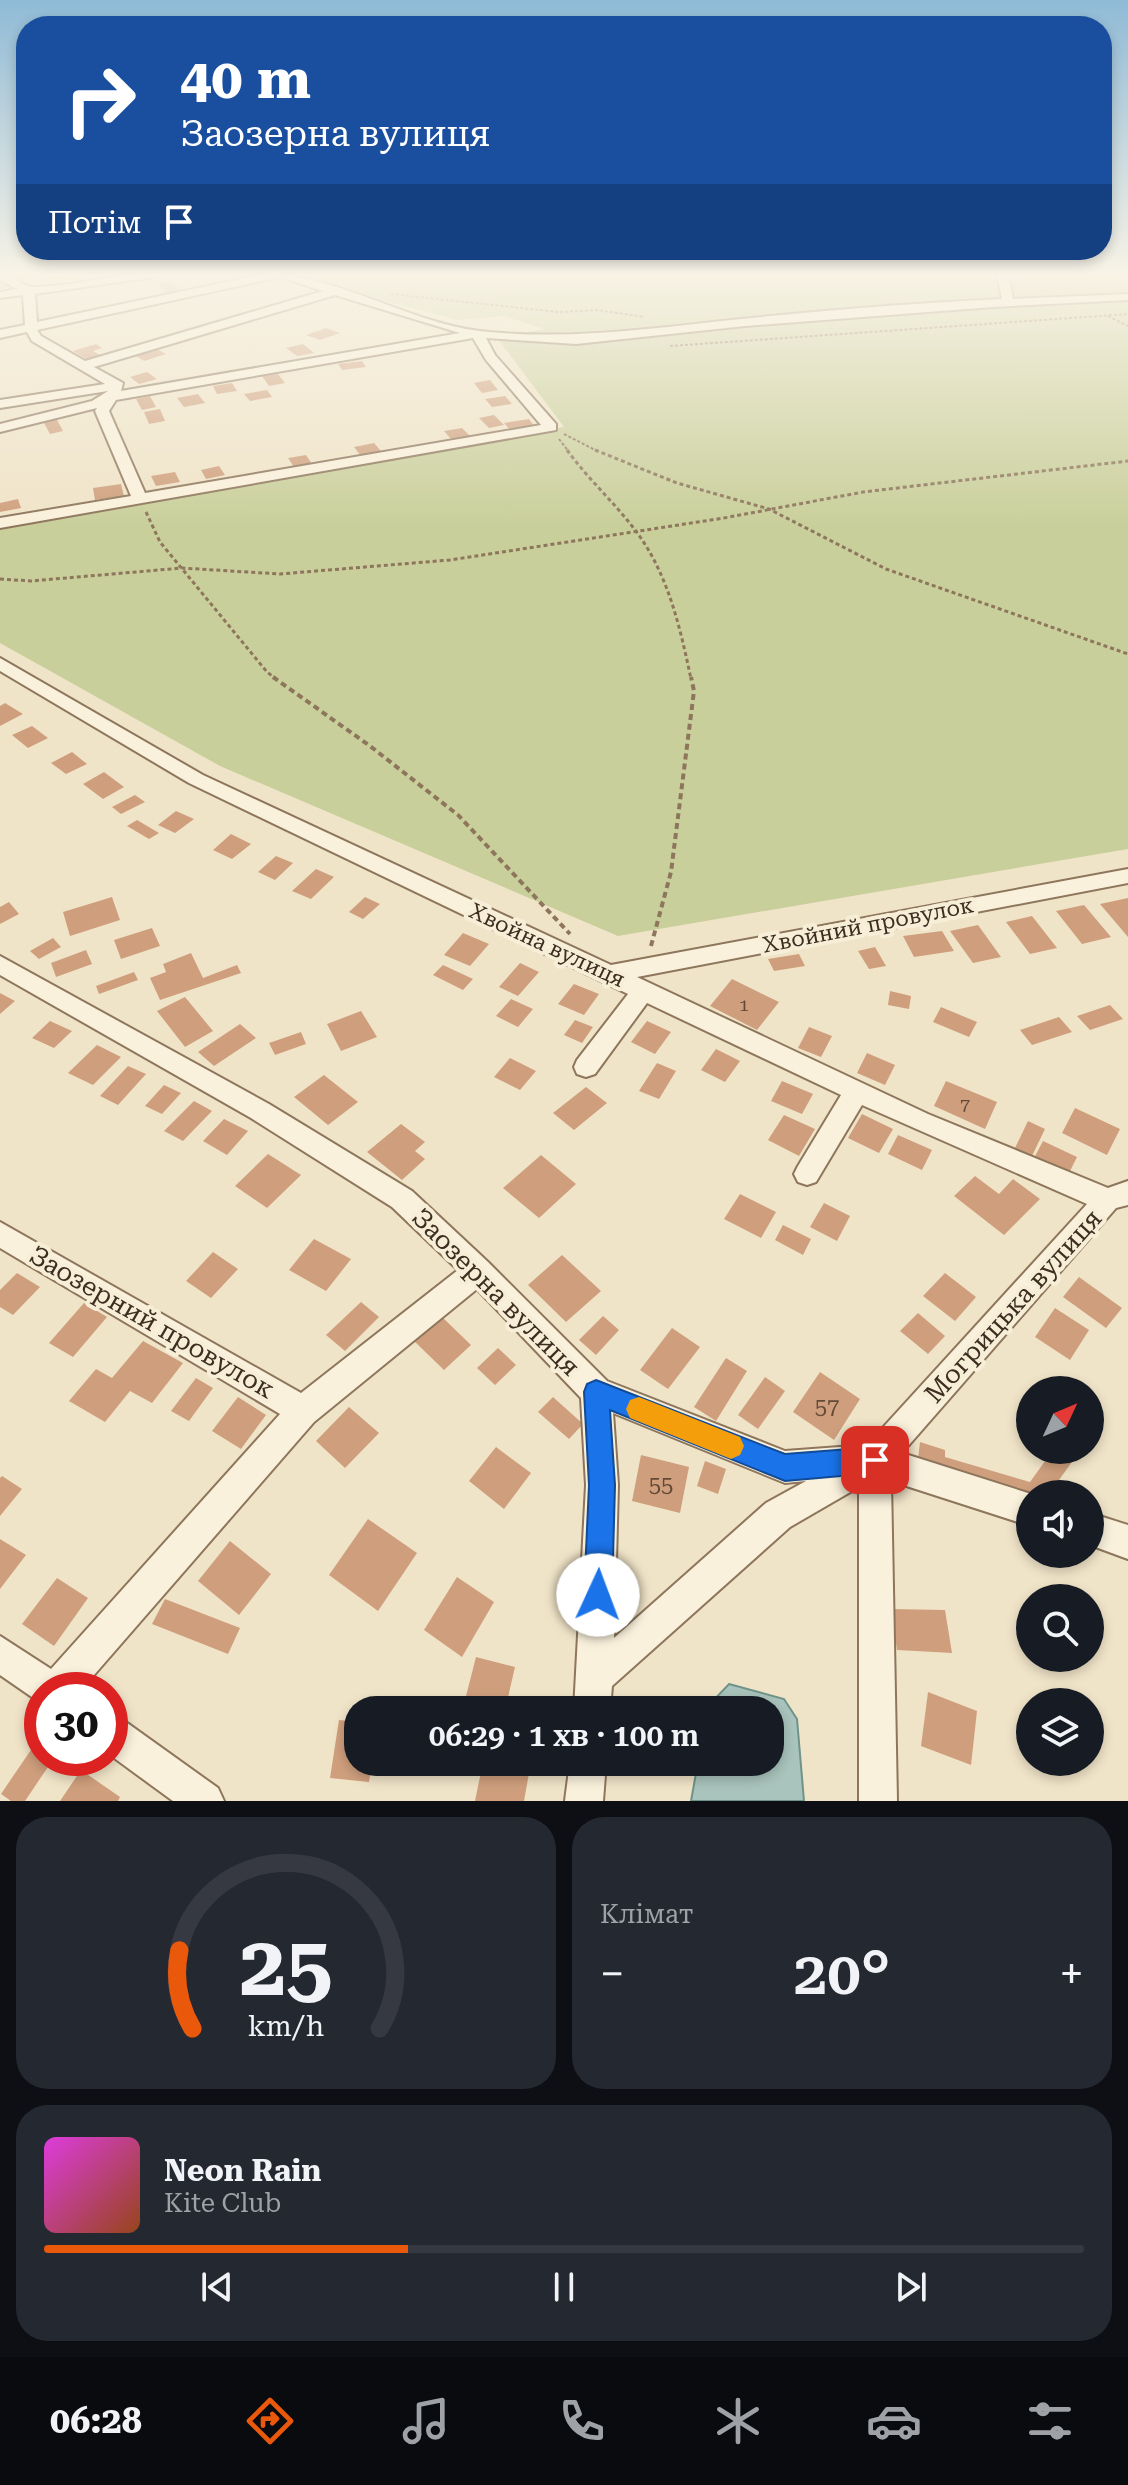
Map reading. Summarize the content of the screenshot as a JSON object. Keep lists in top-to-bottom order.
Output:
{
  "streets": {
    "street": [
      "Хвойний провулок",
      "Хвойна вулиця",
      "Заозерна вулиця",
      "Могрицька вулиця",
      "Заозерний провулок"
    ]
  },
  "crossings": [
    ["Хвойний провулок", "Хвойна вулиця"],
    ["Хвойна вулиця", "Могрицька вулиця"],
    ["Заозерна вулиця", "Могрицька вулиця"]
  ],
  "house_numbers": [
    "1",
    "7",
    "57",
    "55"
  ],
  "north": "top right",
  "page": {
    "turn": ["40 m", "Заозерна вулиця"],
    "then": "Потім",
    "limit": "30",
    "trip": "06:29 · 1 хв · 100 m",
    "tile": "Клімат",
    "heat": ["−", "20°", "+"],
    "song": ["Neon Rain", "Kite Club"],
    "tabs": "06:28",
    "gauge": ["25", "km/h"]
  }
}
